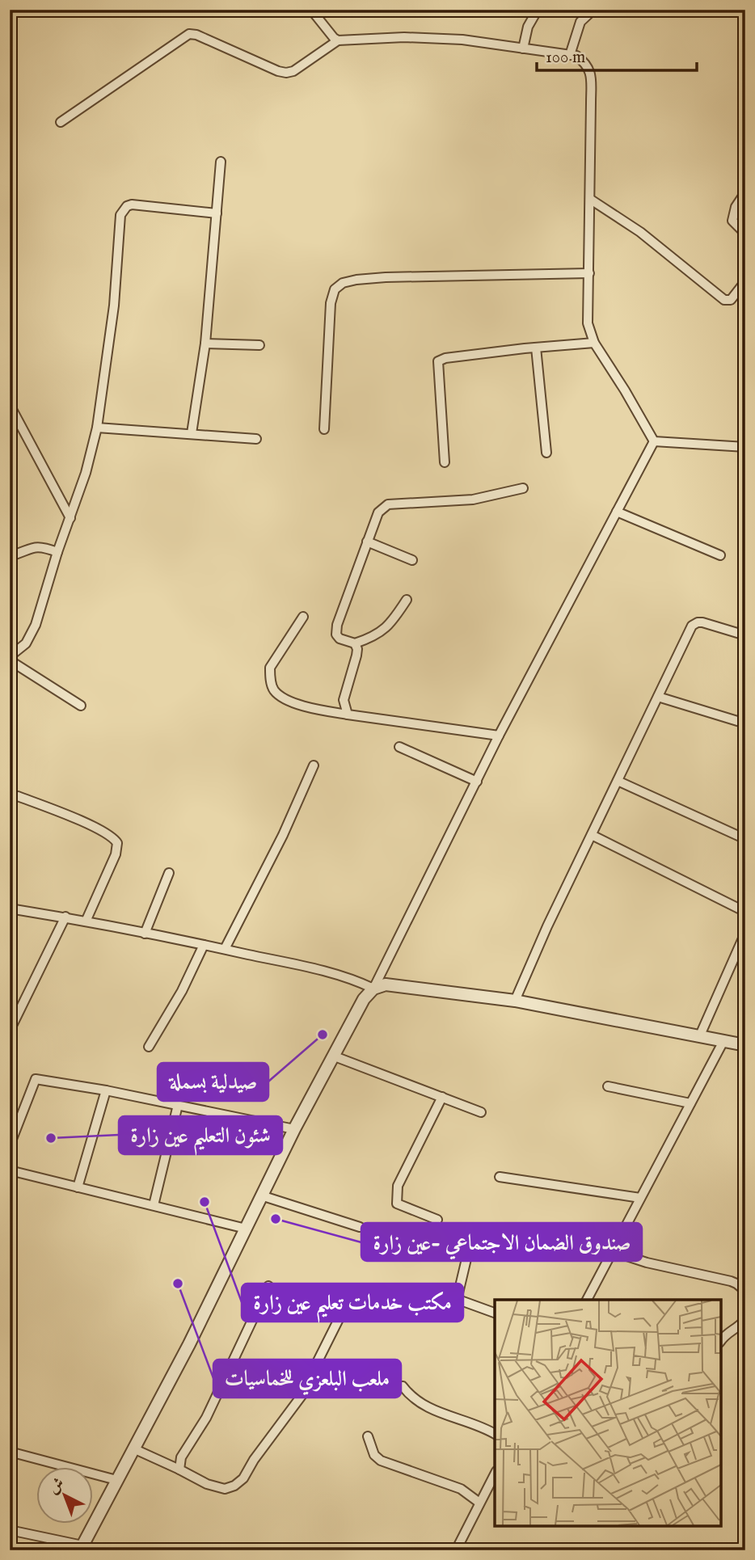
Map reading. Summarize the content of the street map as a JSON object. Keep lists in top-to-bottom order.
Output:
{
  "places": [
    "صيدلية بسملة",
    "شئون التعليم عين زارة",
    "مكتب خدمات تعليم عين زارة",
    "صندوق الضمان الاجتماعي -عين زارة",
    "ملعب البلعزي للخماسيات"
  ],
  "scale_bar": "100 m",
  "north": "top left"
}
